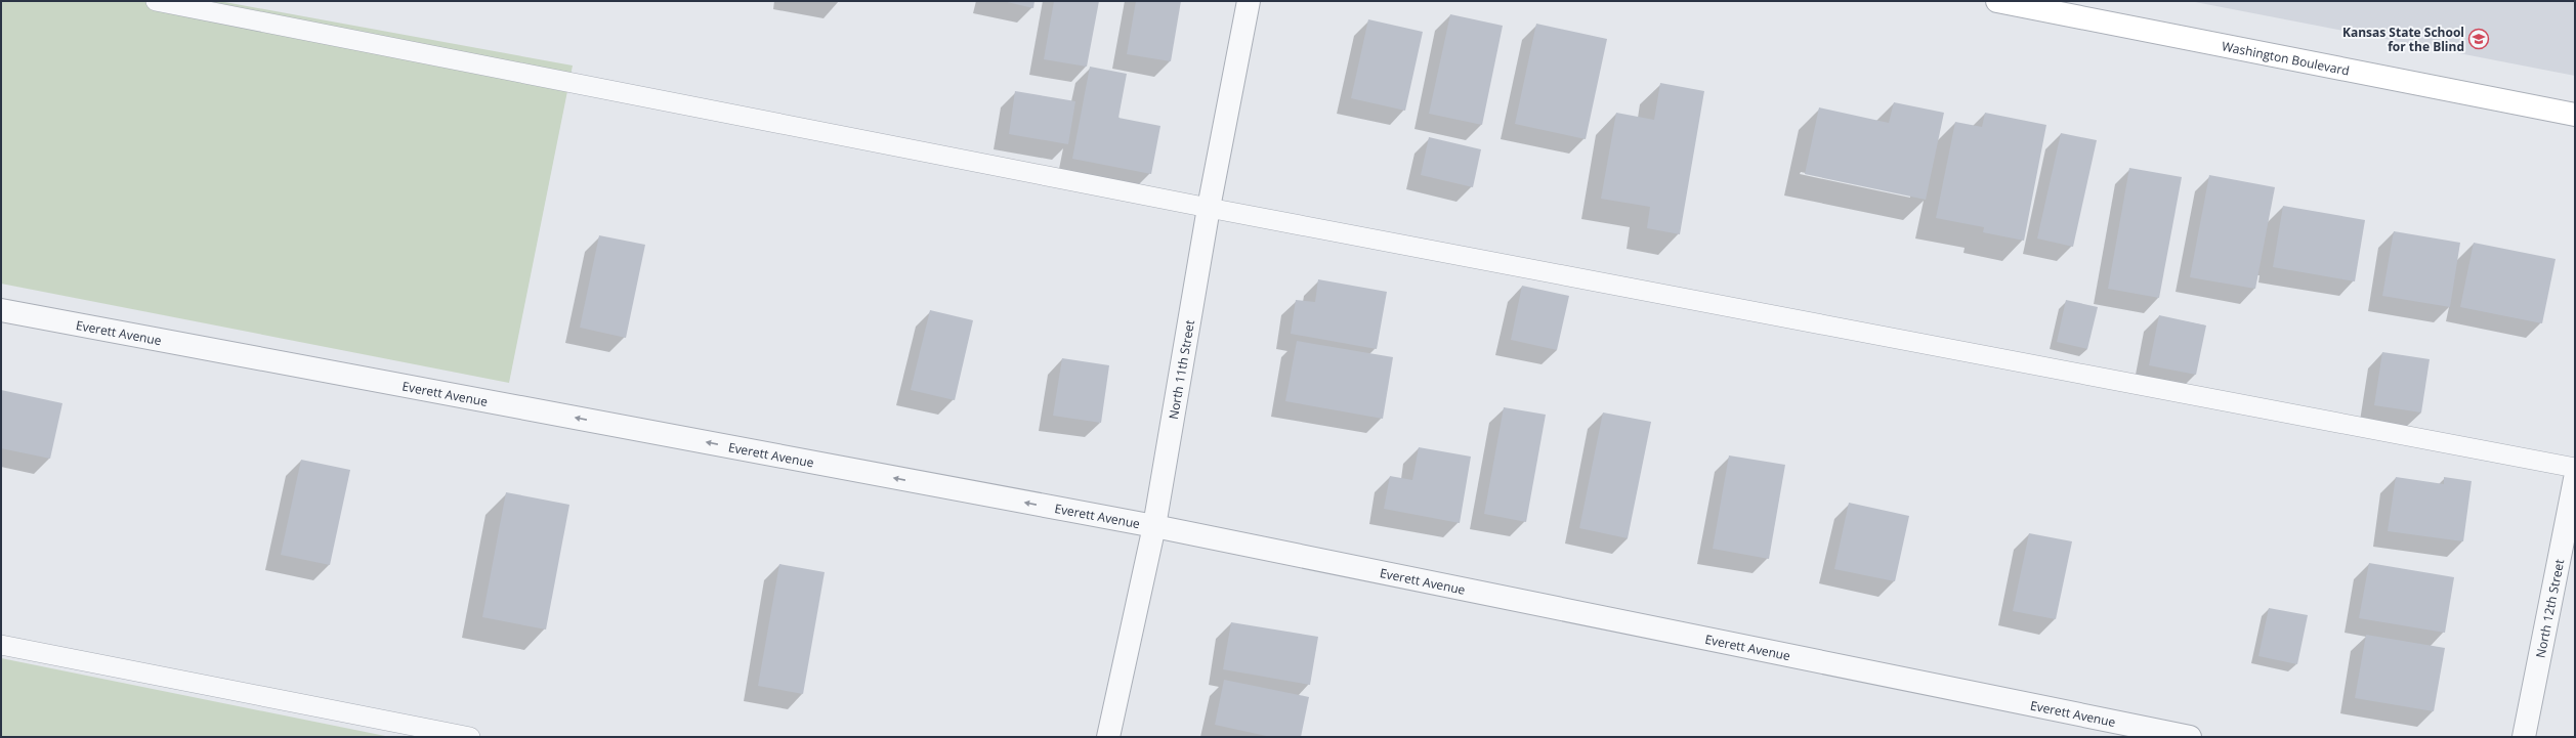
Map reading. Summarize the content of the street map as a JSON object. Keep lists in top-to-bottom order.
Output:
{
  "streets": {
    "street": [
      "Washington Boulevard",
      "Everett Avenue",
      "North 11th Street",
      "North 12th Street"
    ]
  },
  "crossings": [
    ["Everett Avenue", "North 11th Street"]
  ],
  "one_way": ["Everett Avenue"],
  "places": {
    "school or university": ["Kansas State School for the Blind"]
  }
}
